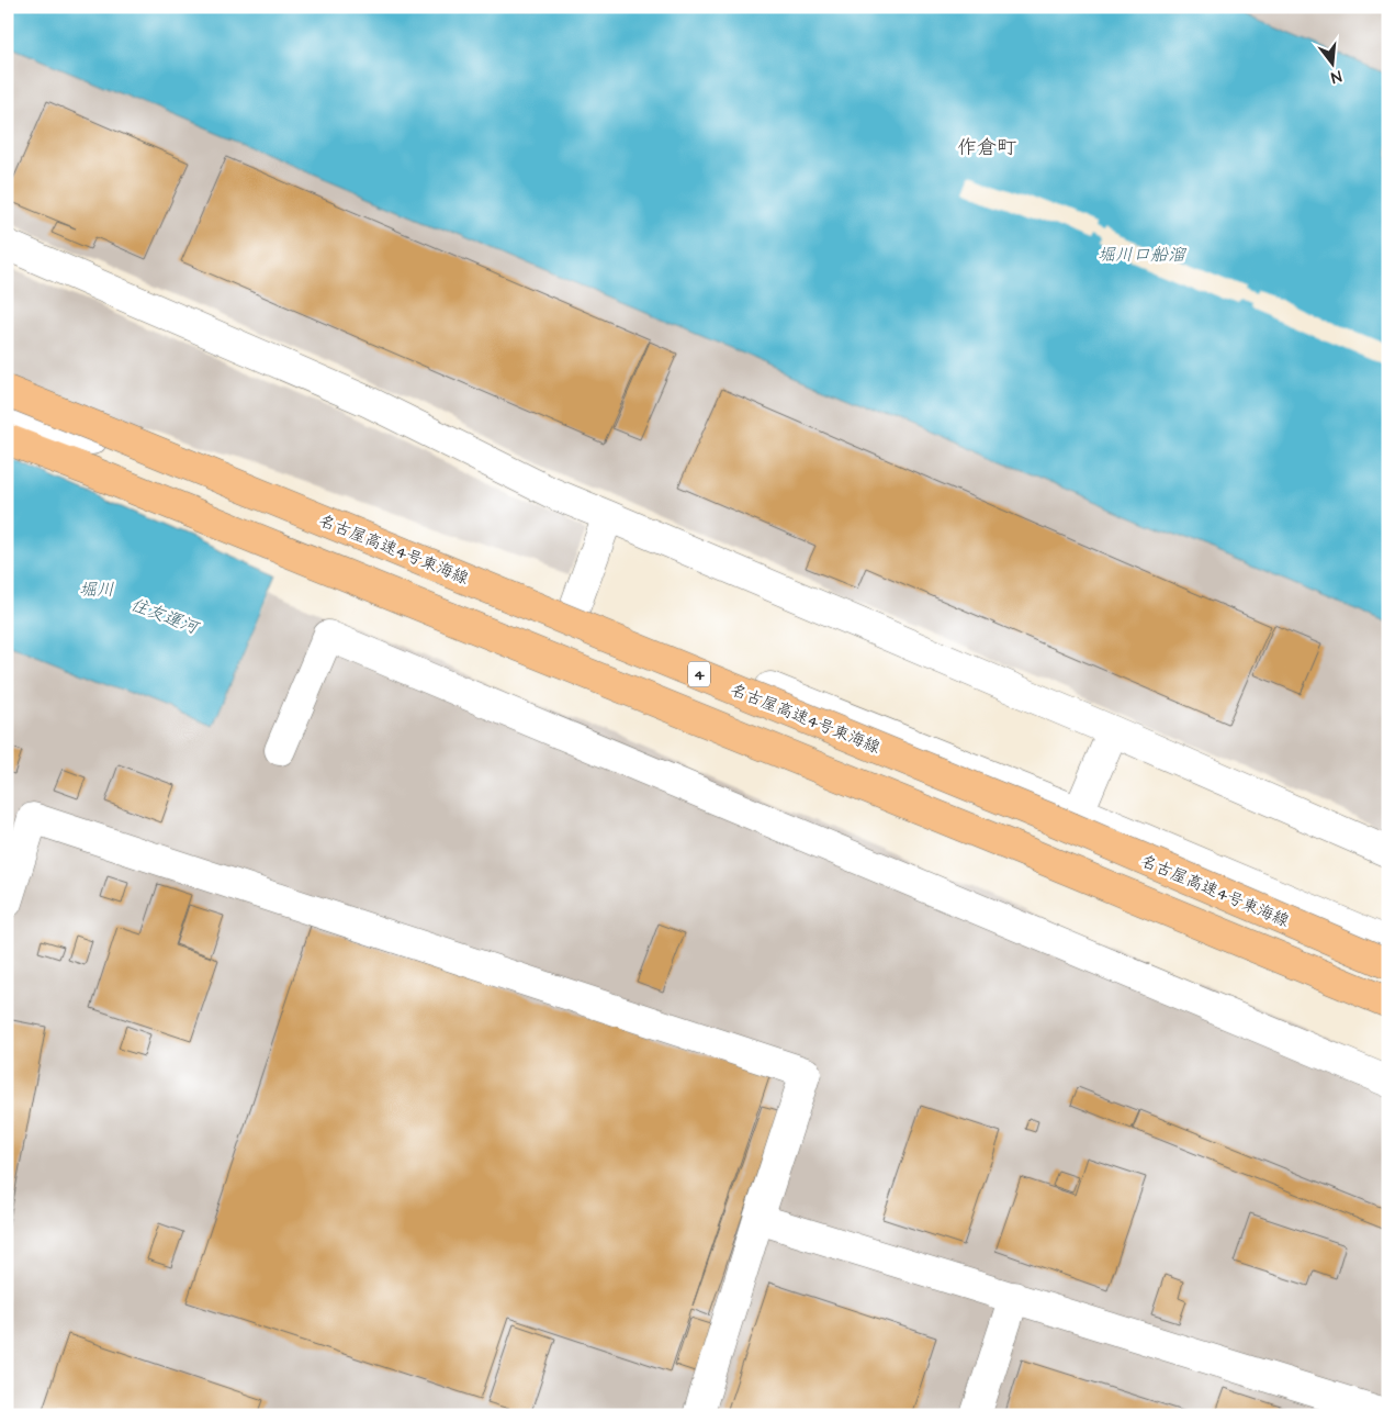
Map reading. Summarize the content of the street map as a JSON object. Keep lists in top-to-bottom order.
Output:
{
  "streets": {
    "highway": ["名古屋高速4号東海線", "4"]
  },
  "districts": ["作倉町"],
  "water": ["堀川口船溜", "堀川", "住友運河"],
  "north": "bottom"
}
